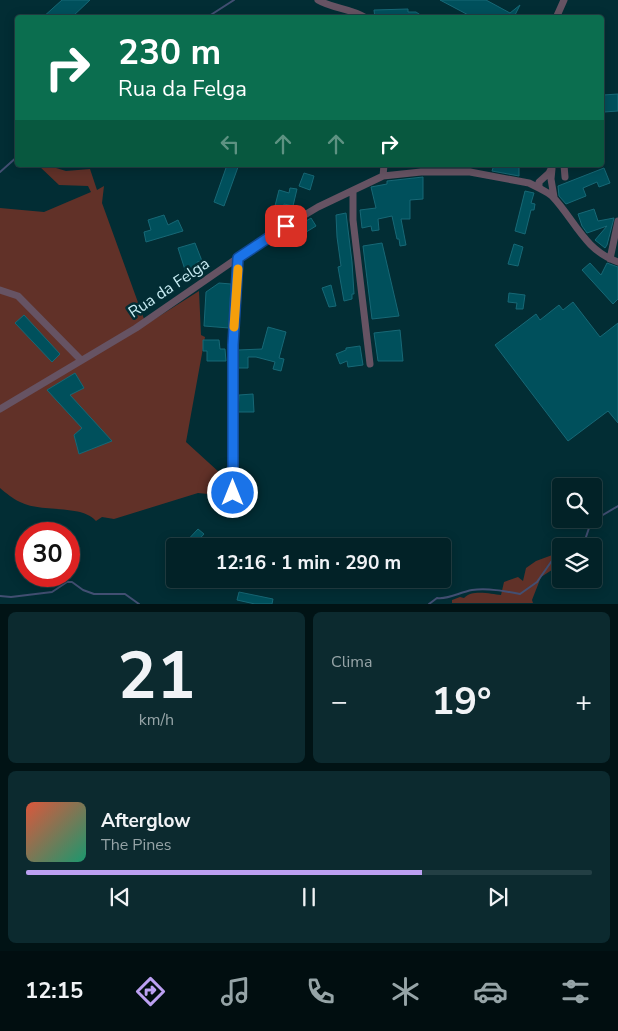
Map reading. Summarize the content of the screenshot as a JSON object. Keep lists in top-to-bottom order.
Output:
{
  "streets": {
    "street": ["Rua da Felga"]
  },
  "page": {
    "turn": ["230 m", "Rua da Felga"],
    "limit": "30",
    "trip": "12:16 · 1 min · 290 m",
    "tile": [
      ["21", "km/h"],
      "Clima"
    ],
    "heat": ["−", "19°", "+"],
    "song": ["Afterglow", "The Pines"],
    "tabs": "12:15"
  }
}
